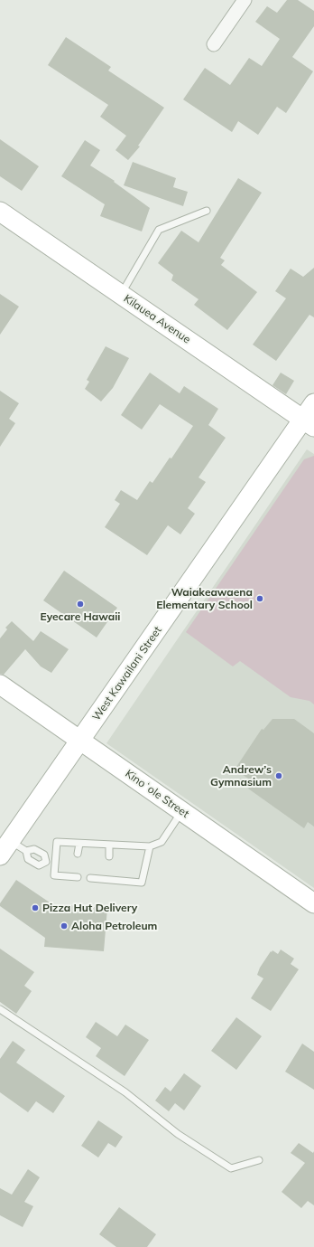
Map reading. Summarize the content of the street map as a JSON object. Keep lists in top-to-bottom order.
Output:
{
  "streets": {
    "street": ["Kilauea Avenue", "West Kawailani Street", "Kinoʻole Street"]
  },
  "crossings": [
    ["Kilauea Avenue", "West Kawailani Street"],
    ["West Kawailani Street", "Kinoʻole Street"]
  ],
  "places": [
    "Waiakeawaena Elementary School",
    "Eyecare Hawaii",
    "Andrew’s Gymnasium",
    "Pizza Hut Delivery",
    "Aloha Petroleum"
  ]
}
